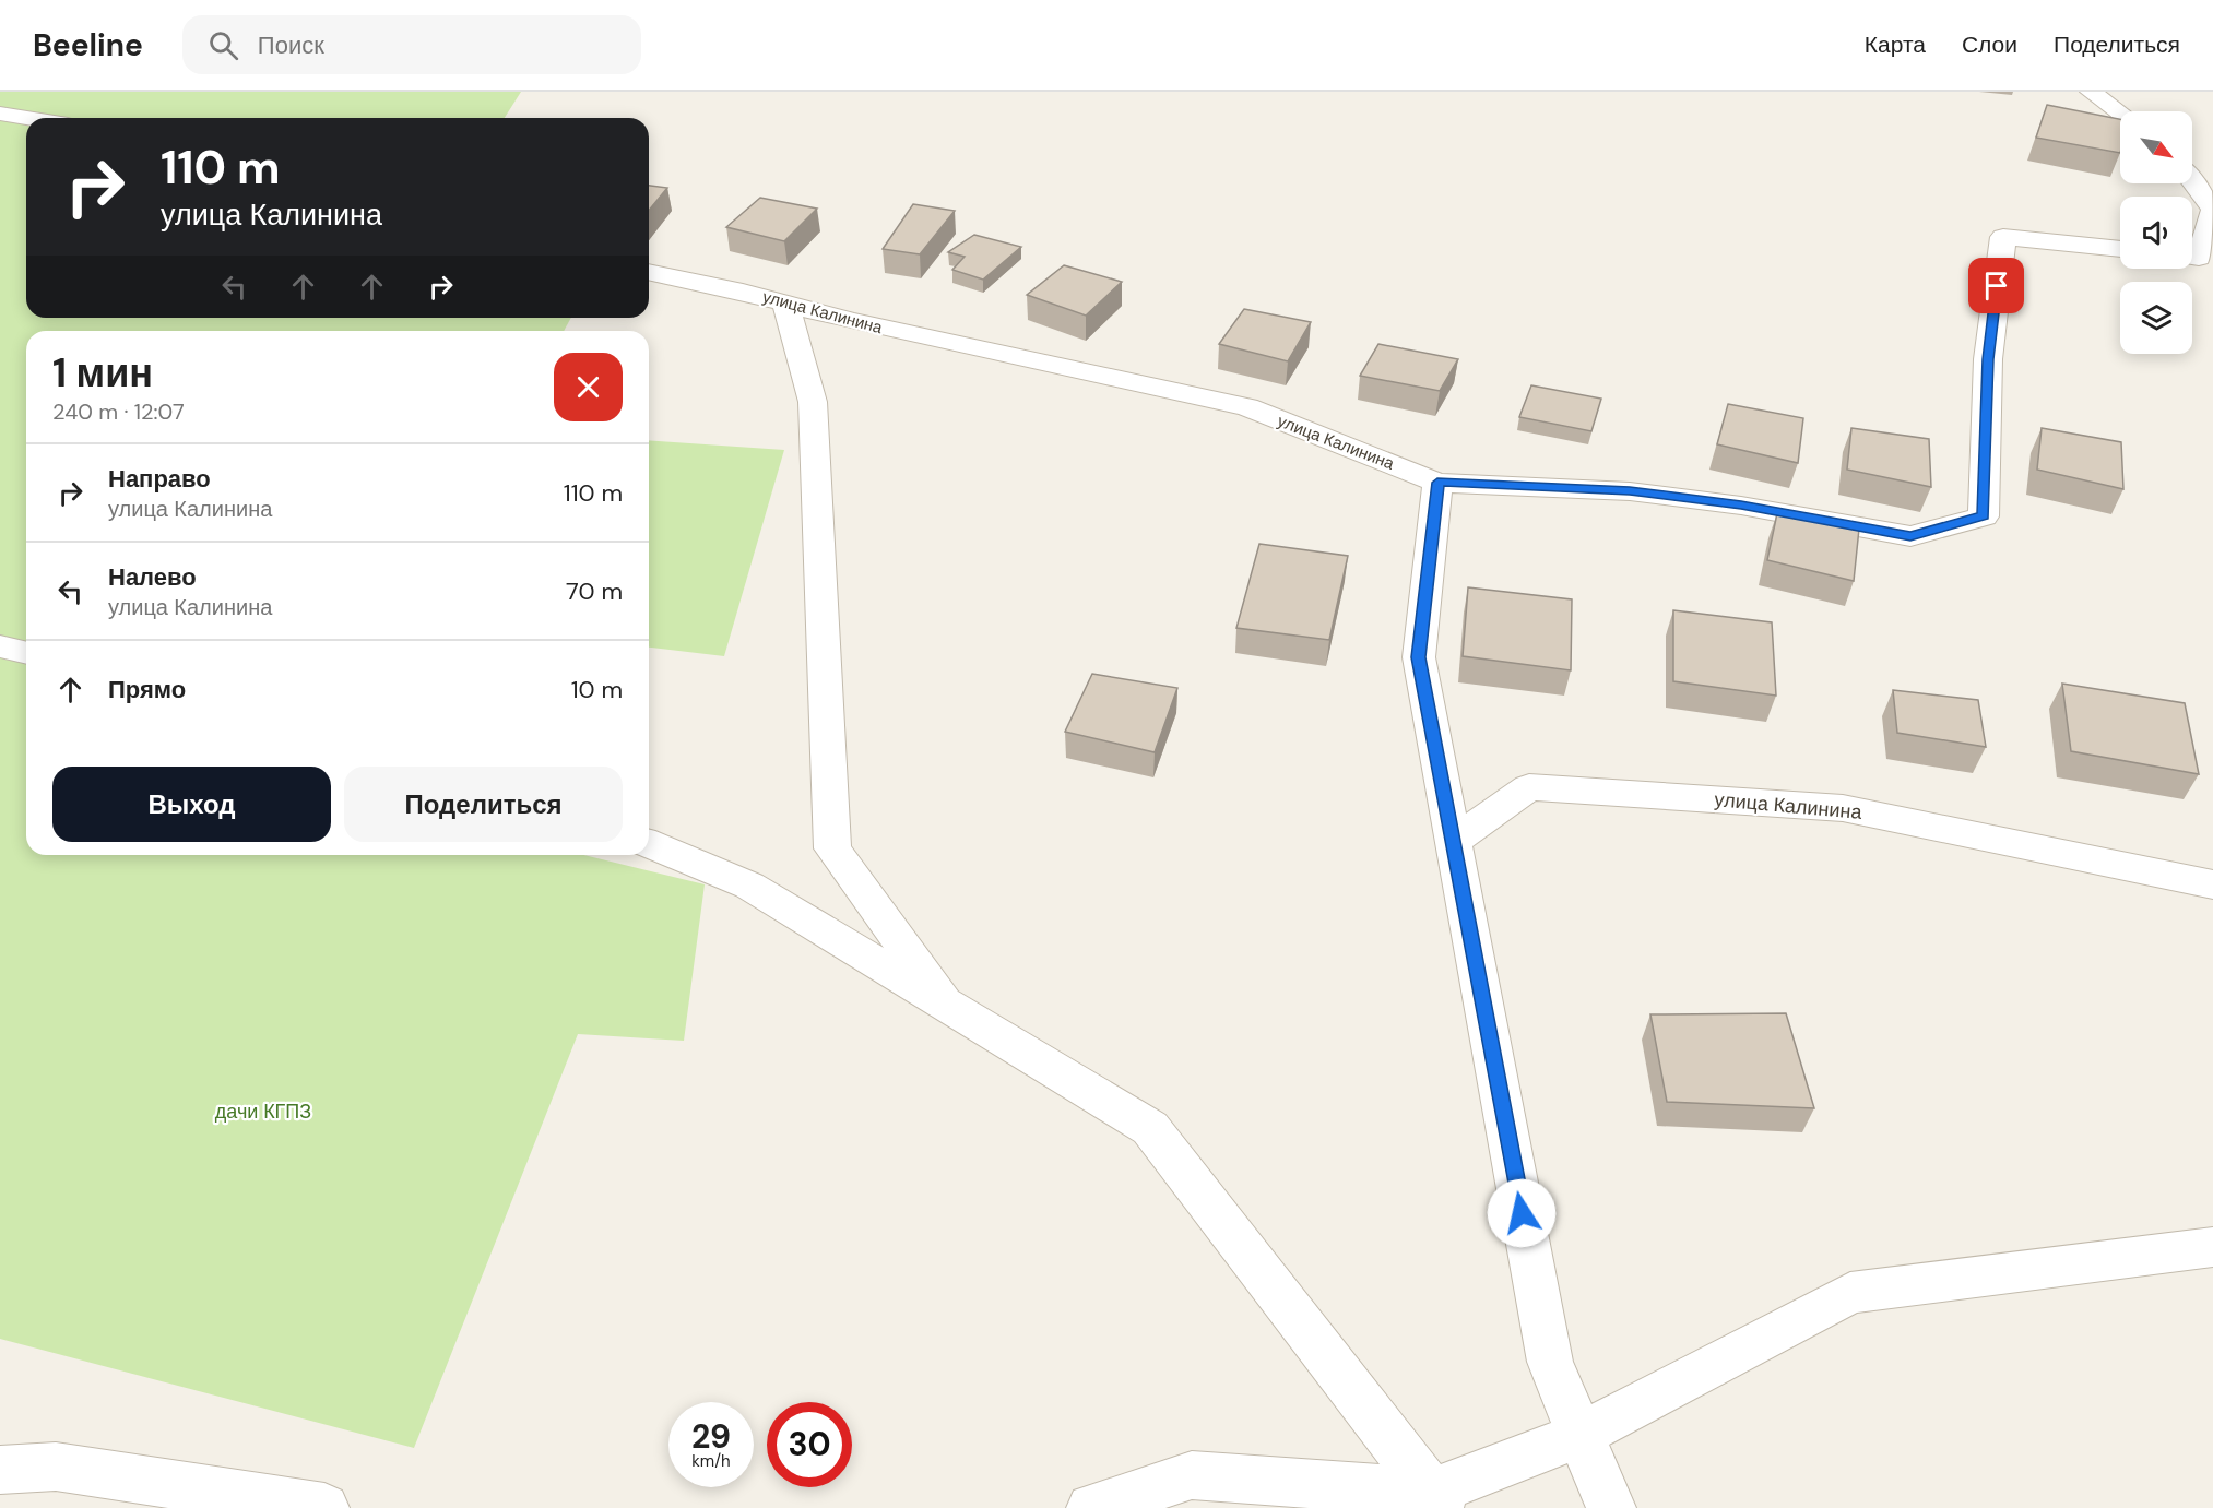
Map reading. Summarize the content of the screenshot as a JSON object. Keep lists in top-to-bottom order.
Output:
{
  "streets": {
    "street": ["улица Калинина"]
  },
  "parks": ["дачи КГПЗ"],
  "north": "bottom right",
  "page": {
    "header": "Beeline",
    "search": "Поиск",
    "nav": ["Карта", "Слои", "Поделиться"],
    "turn": ["110 m", "улица Калинина"],
    "heading": ["1 мин", "240 m · 12:07"],
    "list": [
      {
        "name": "Направо",
        "note": "улица Калинина",
        "value": "110 m"
      },
      {
        "name": "Налево",
        "note": "улица Калинина",
        "value": "70 m"
      },
      {
        "name": "Прямо",
        "value": "10 m"
      }
    ],
    "buttons": ["Выход", "Поделиться"],
    "speed": "29 km/h",
    "limit": "30"
  }
}
